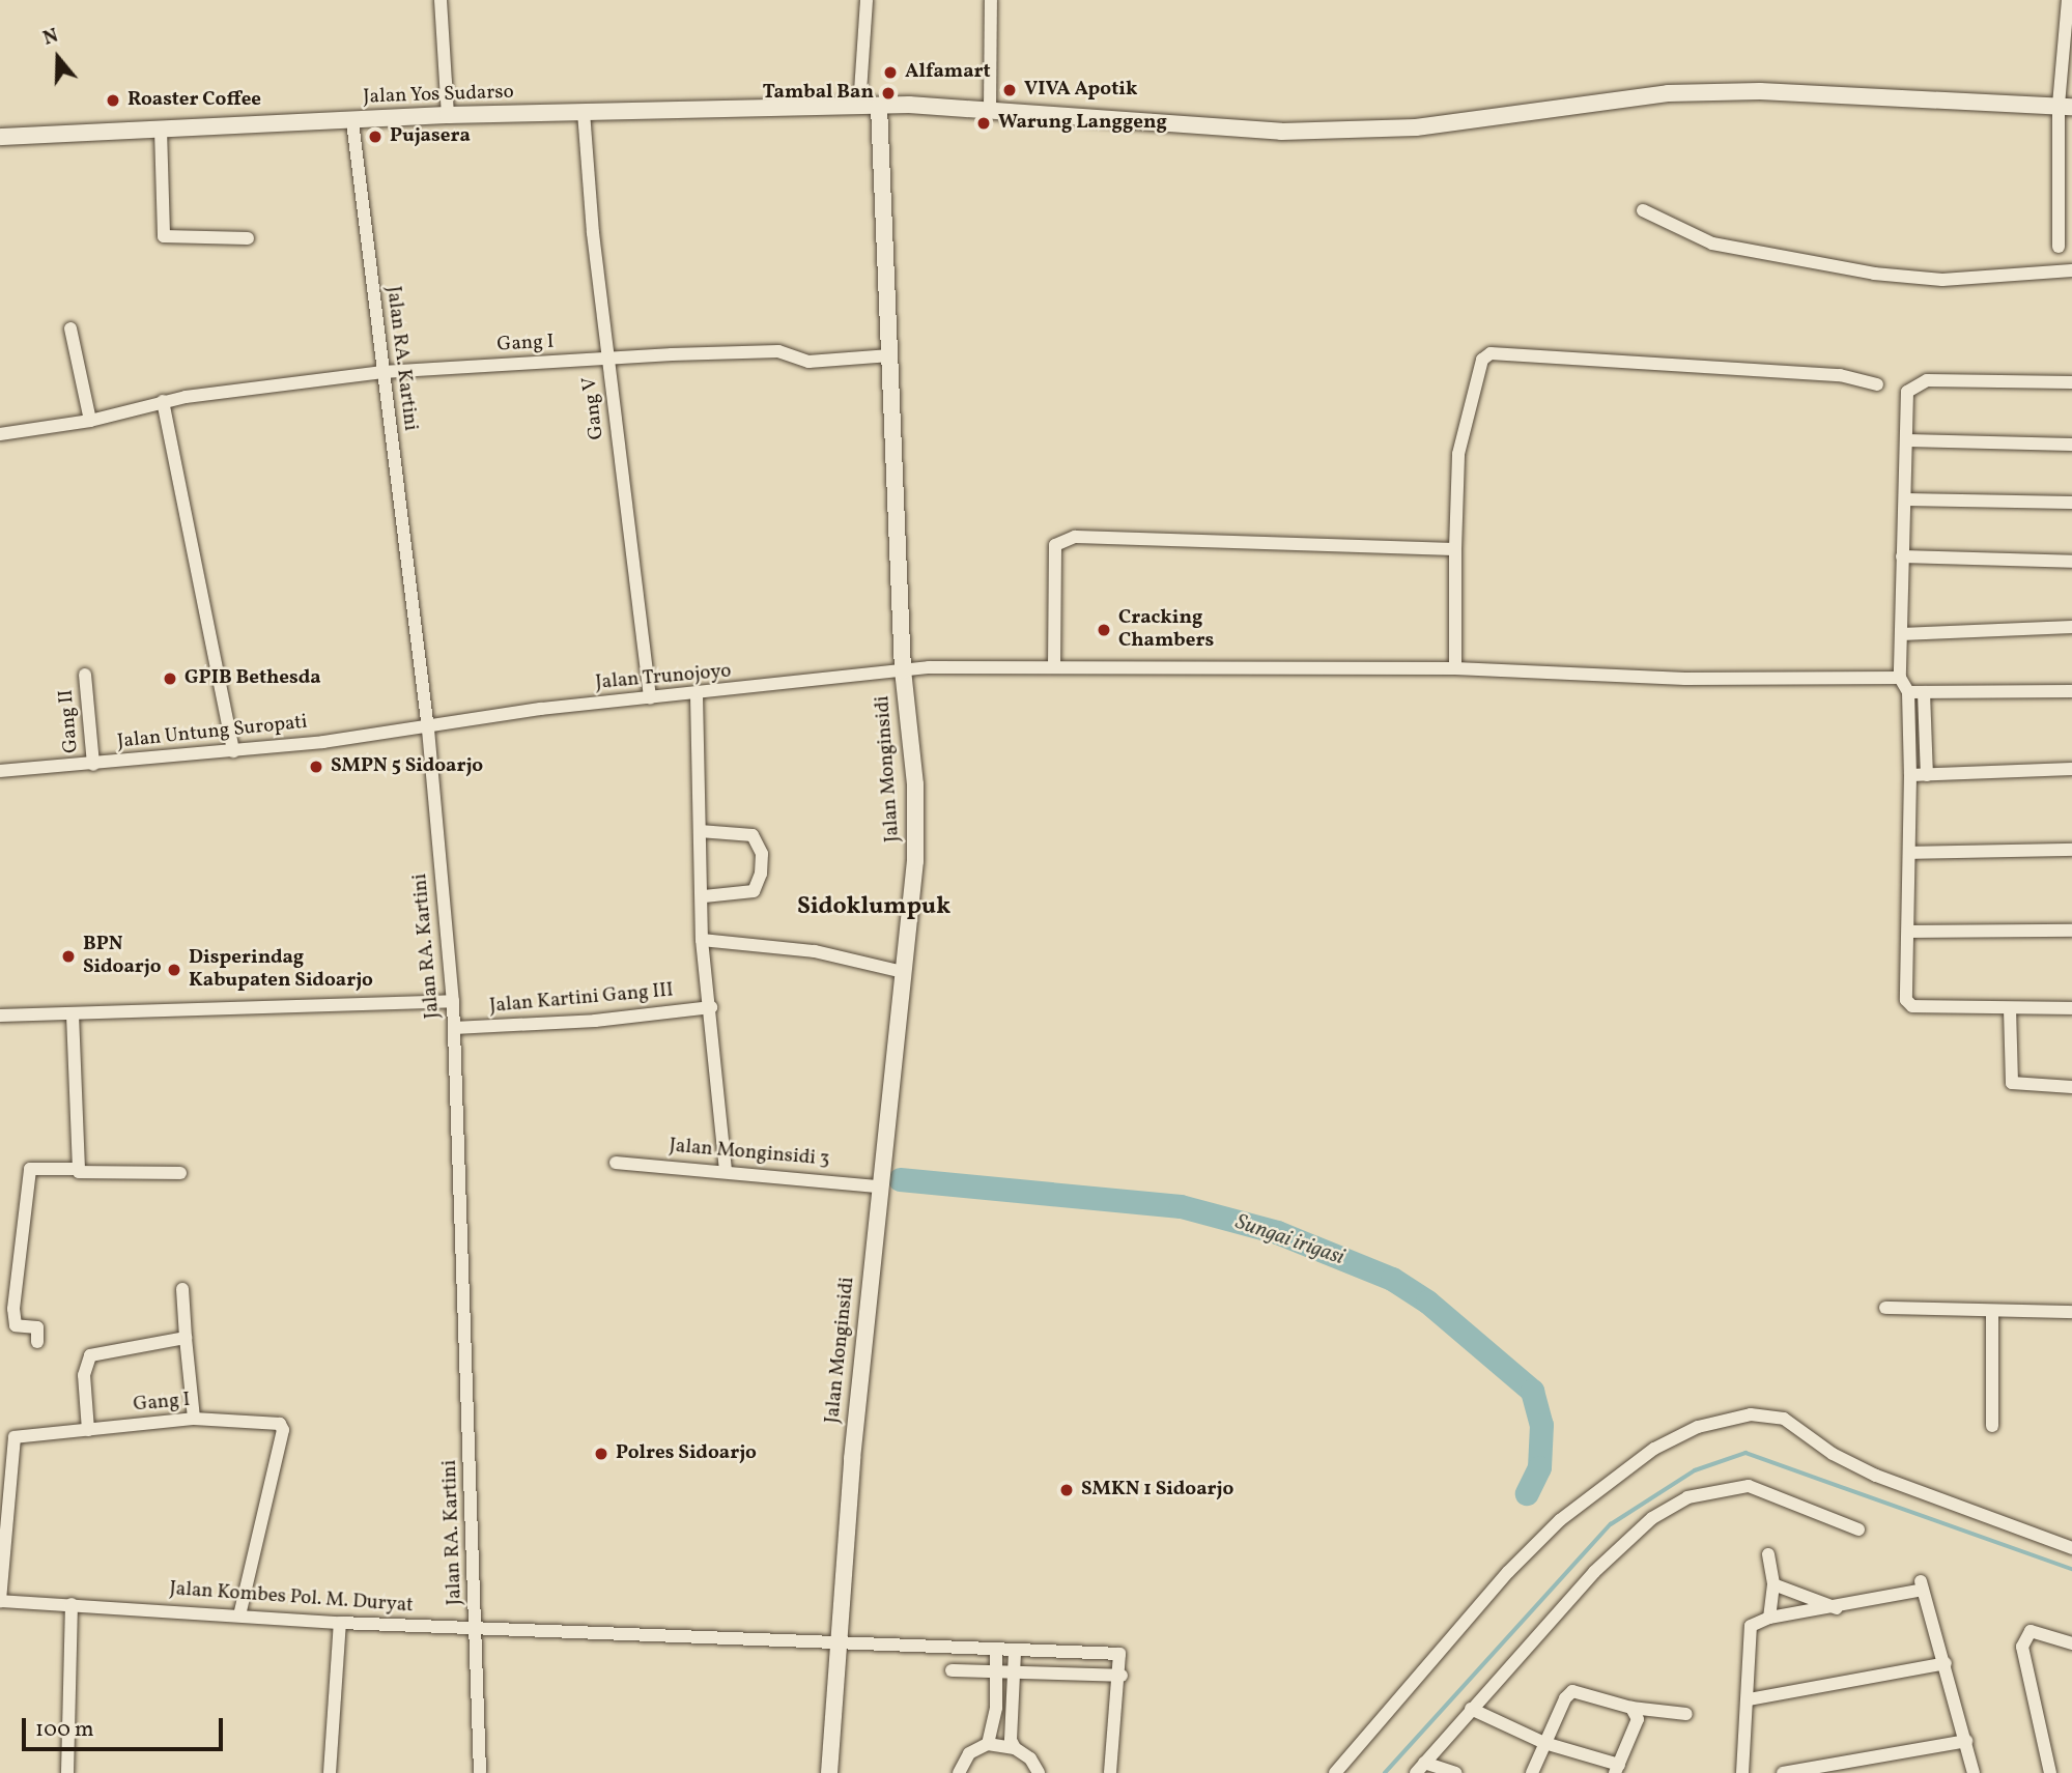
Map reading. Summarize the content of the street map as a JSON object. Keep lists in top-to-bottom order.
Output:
{
  "streets": {
    "main road": ["Jalan Yos Sudarso", "Jalan Monginsidi"],
    "street": [
      "Gang I",
      "Jalan RA. Kartini",
      "Gang V",
      "Jalan Trunojoyo",
      "Gang II",
      "Jalan Untung Suropati",
      "Jalan Kartini Gang III",
      "Jalan Monginsidi 3",
      "Jalan Kombes Pol. M. Duryat"
    ]
  },
  "crossings": [
    ["Jalan Yos Sudarso", "Jalan RA. Kartini"],
    ["Jalan Yos Sudarso", "Gang V"],
    ["Jalan Yos Sudarso", "Jalan Monginsidi"],
    ["Gang I", "Jalan RA. Kartini"],
    ["Gang I", "Gang V"],
    ["Gang I", "Jalan Monginsidi"],
    ["Gang I", "Jalan Kombes Pol. M. Duryat"],
    ["Jalan RA. Kartini", "Jalan Trunojoyo"],
    ["Jalan RA. Kartini", "Jalan Untung Suropati"],
    ["Jalan RA. Kartini", "Jalan Kartini Gang III"],
    ["Jalan RA. Kartini", "Jalan Kombes Pol. M. Duryat"],
    ["Gang V", "Jalan Trunojoyo"],
    ["Jalan Trunojoyo", "Jalan Untung Suropati"],
    ["Jalan Trunojoyo", "Jalan Monginsidi"],
    ["Gang II", "Jalan Untung Suropati"],
    ["Jalan Monginsidi", "Jalan Monginsidi 3"],
    ["Jalan Monginsidi", "Jalan Kombes Pol. M. Duryat"]
  ],
  "districts": ["Sidoklumpuk"],
  "water": ["Sungai irigasi"],
  "places": [
    "Alfamart",
    "VIVA Apotik",
    "Tambal Ban",
    "Roaster Coffee",
    "Warung Langgeng",
    "Pujasera",
    "Cracking Chambers",
    "GPIB Bethesda",
    "SMPN 5 Sidoarjo",
    "BPN Sidoarjo",
    "Disperindag Kabupaten Sidoarjo",
    "Polres Sidoarjo",
    "SMKN 1 Sidoarjo"
  ],
  "scale_bar": "100 m",
  "north": "top"
}
